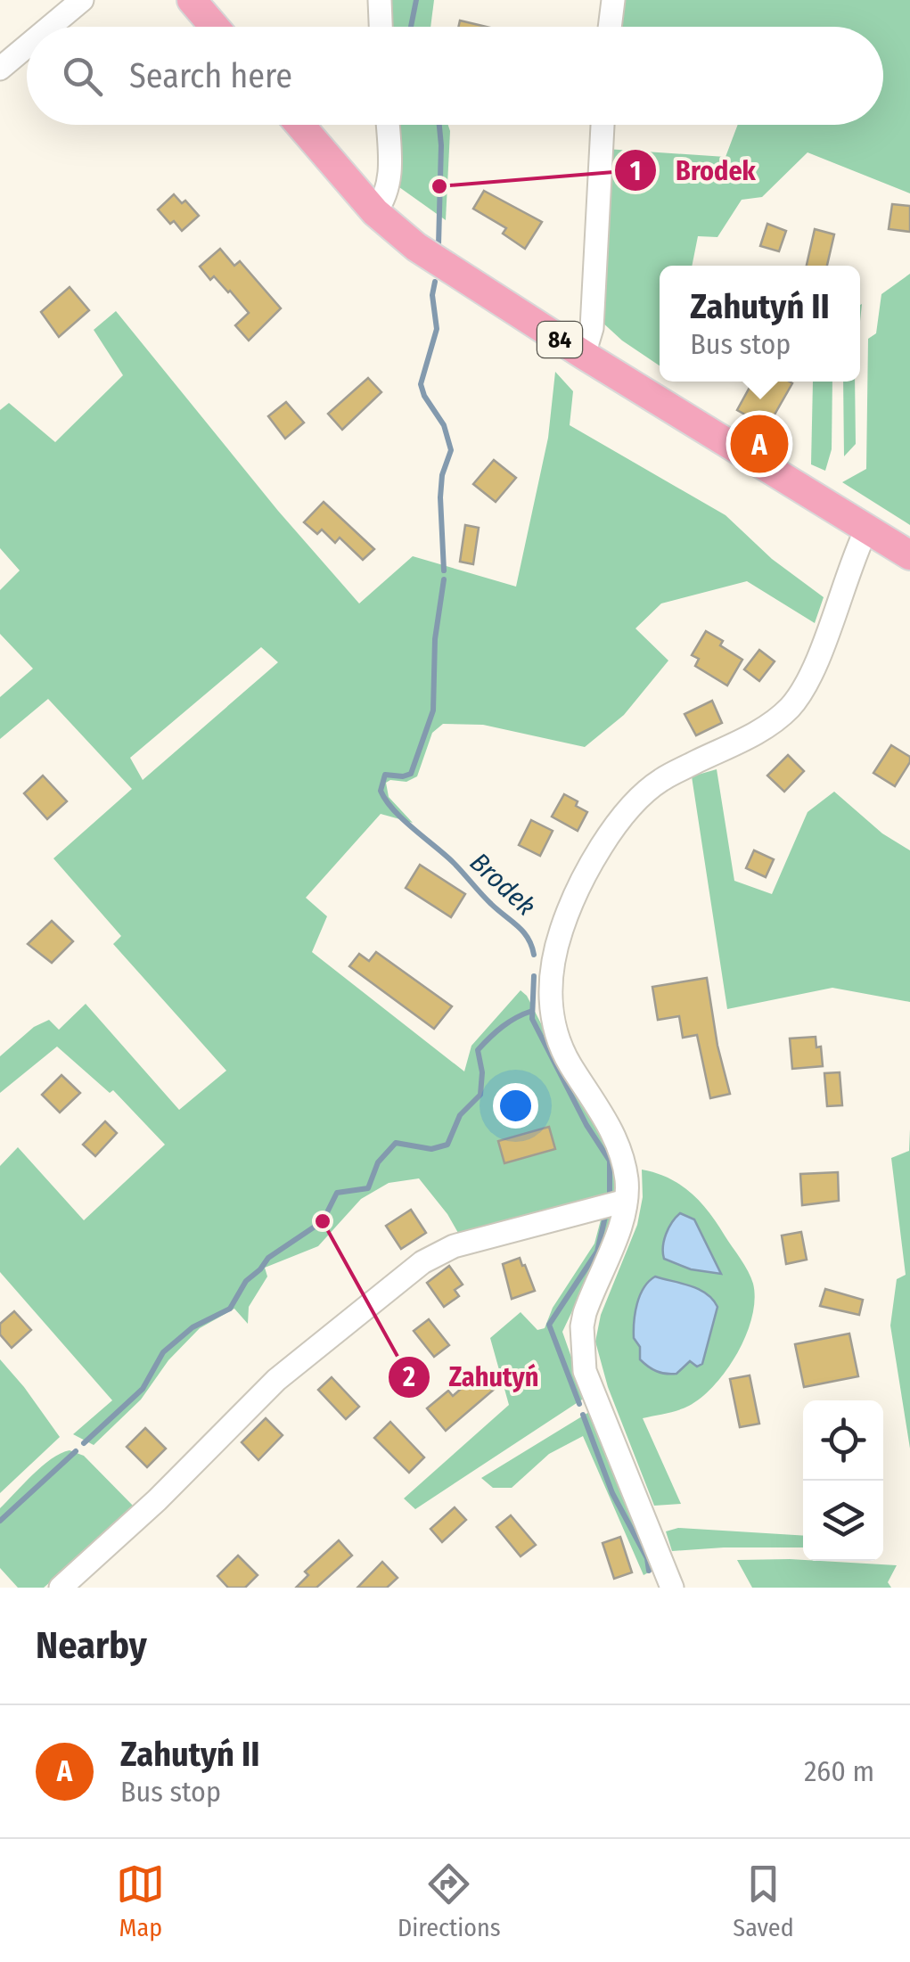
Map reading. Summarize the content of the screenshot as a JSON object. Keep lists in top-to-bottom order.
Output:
{
  "streets": {
    "main road": ["84"]
  },
  "water": ["Brodek"],
  "places": ["Brodek", "Zahutyń"],
  "page": {
    "search": "Search here",
    "popup": ["Zahutyń II", "Bus stop"],
    "pins": "A",
    "heading": "Nearby",
    "list": [
      {
        "mark": "A",
        "name": "Zahutyń II",
        "note": "Bus stop",
        "value": "260 m"
      }
    ],
    "nav": ["Map", "Directions", "Saved"]
  }
}
